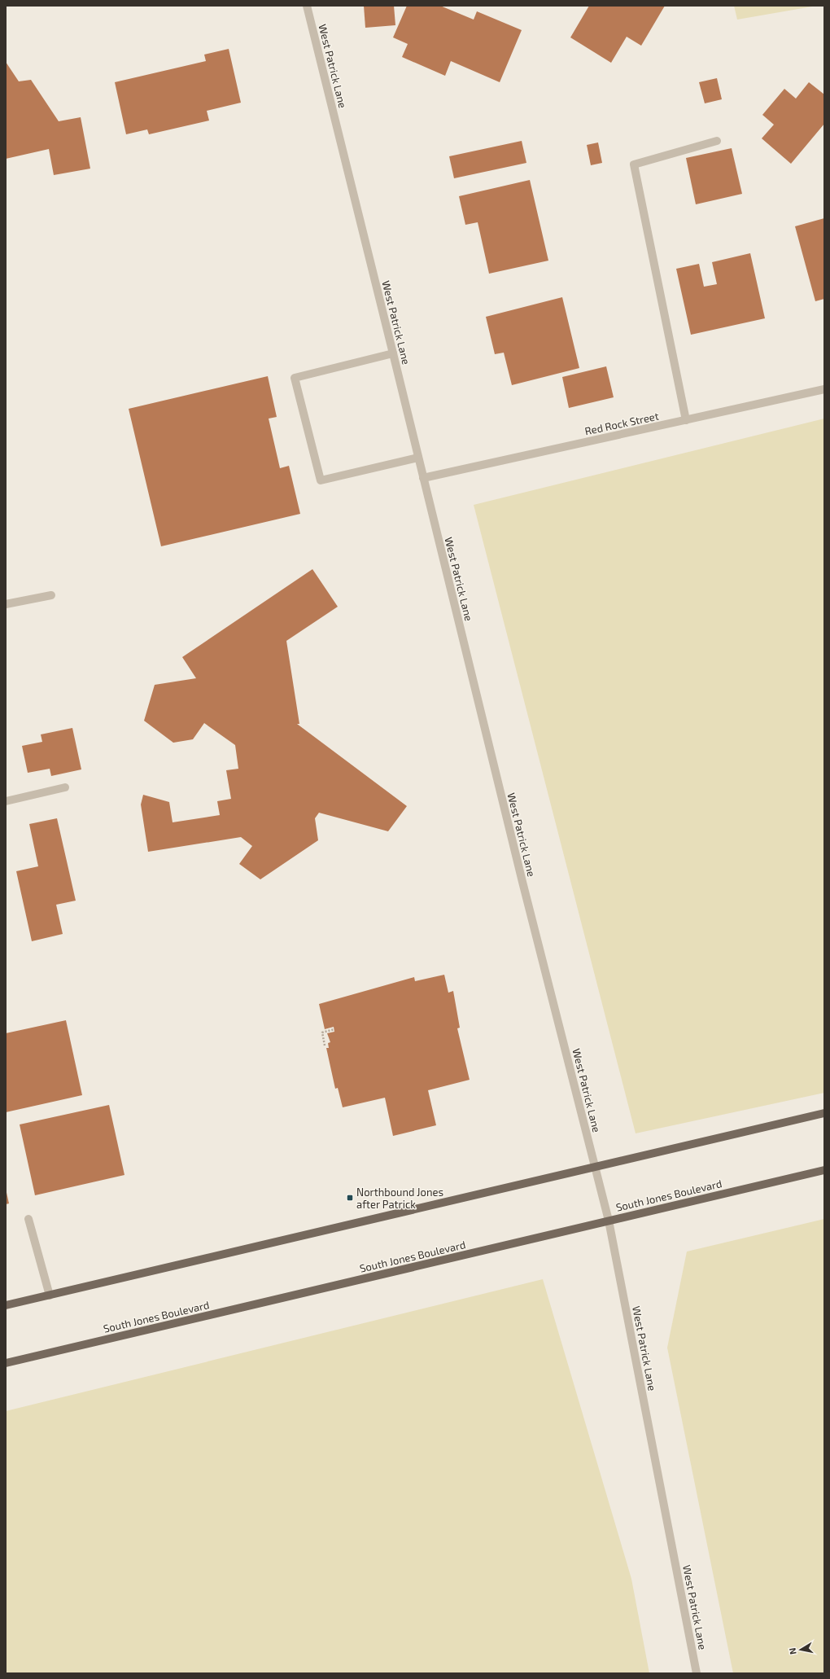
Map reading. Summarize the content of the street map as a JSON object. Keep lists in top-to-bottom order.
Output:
{
  "streets": {
    "main road": ["South Jones Boulevard"],
    "street": ["West Patrick Lane", "Red Rock Street"]
  },
  "crossings": [
    ["West Patrick Lane", "Red Rock Street"],
    ["West Patrick Lane", "South Jones Boulevard"]
  ],
  "places": {
    "transit": ["Northbound Jones after Patrick"]
  },
  "north": "left"
}
